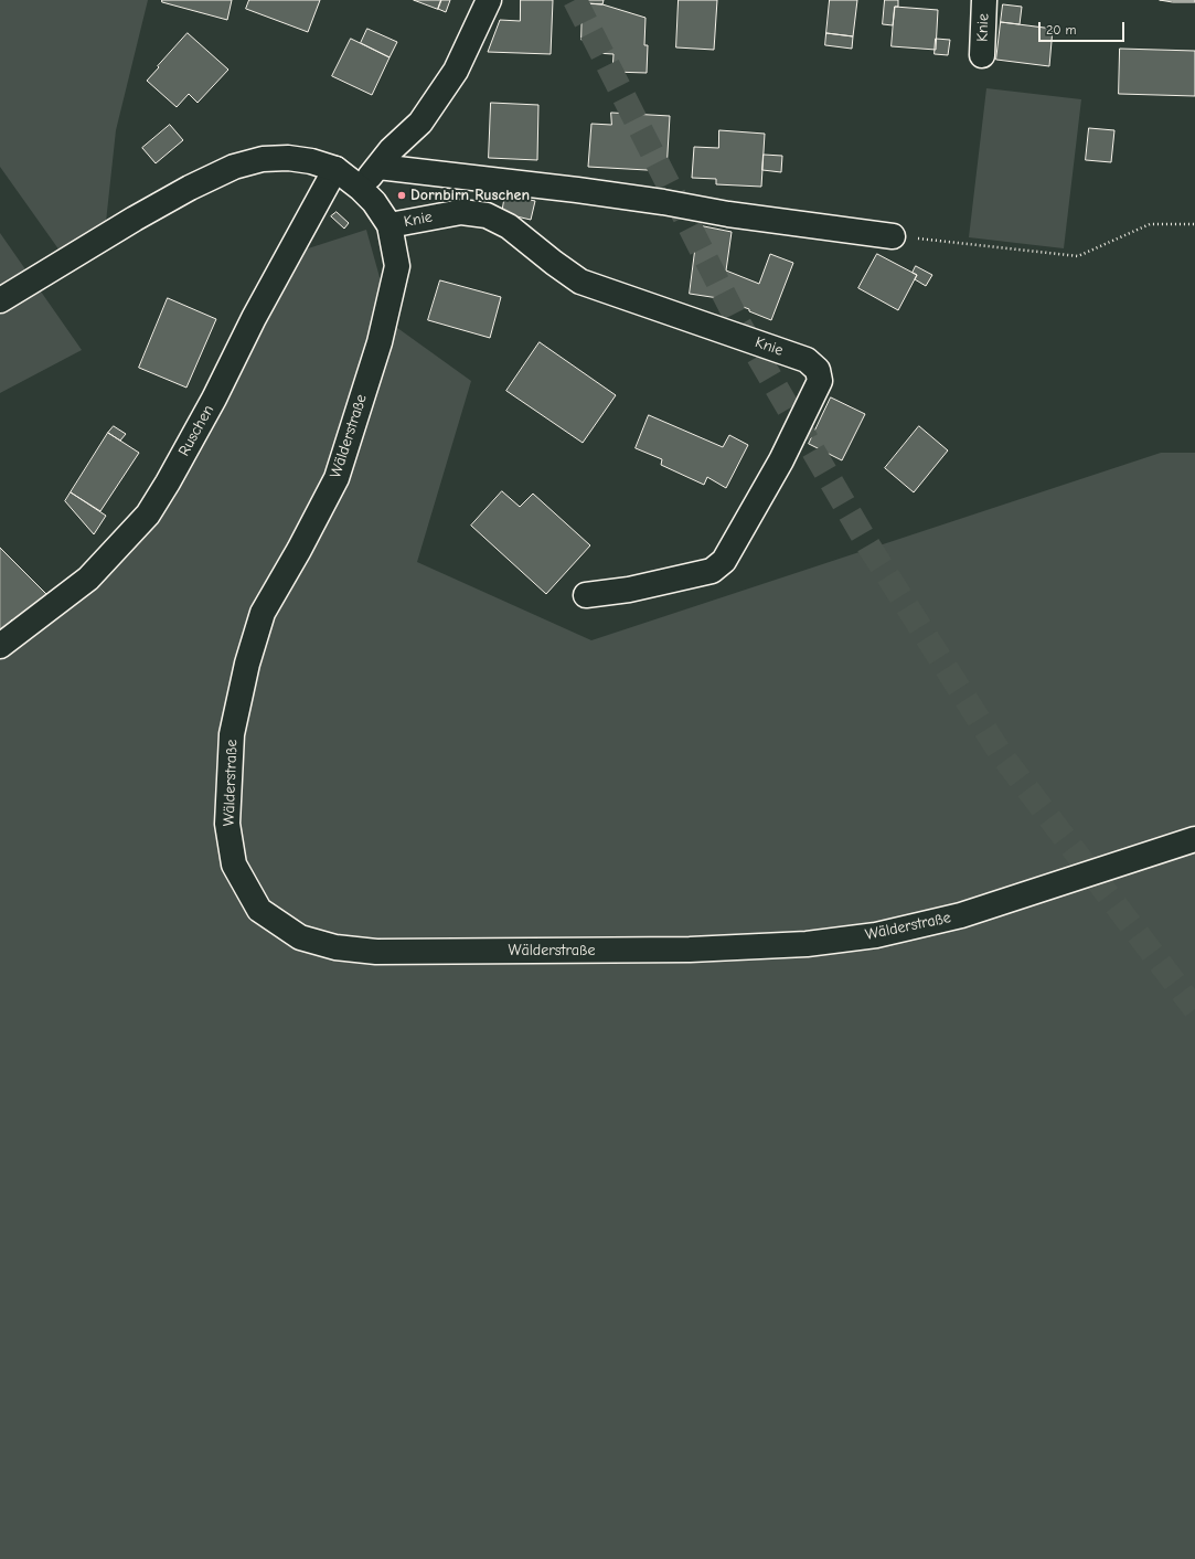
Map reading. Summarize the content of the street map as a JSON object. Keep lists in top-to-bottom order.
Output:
{
  "streets": {
    "street": ["Knie", "Ruschen", "Wälderstraße"]
  },
  "crossings": [
    ["Knie", "Wälderstraße"],
    ["Ruschen", "Wälderstraße"]
  ],
  "places": ["Dornbirn Ruschen"],
  "scale_bar": "20 m"
}
